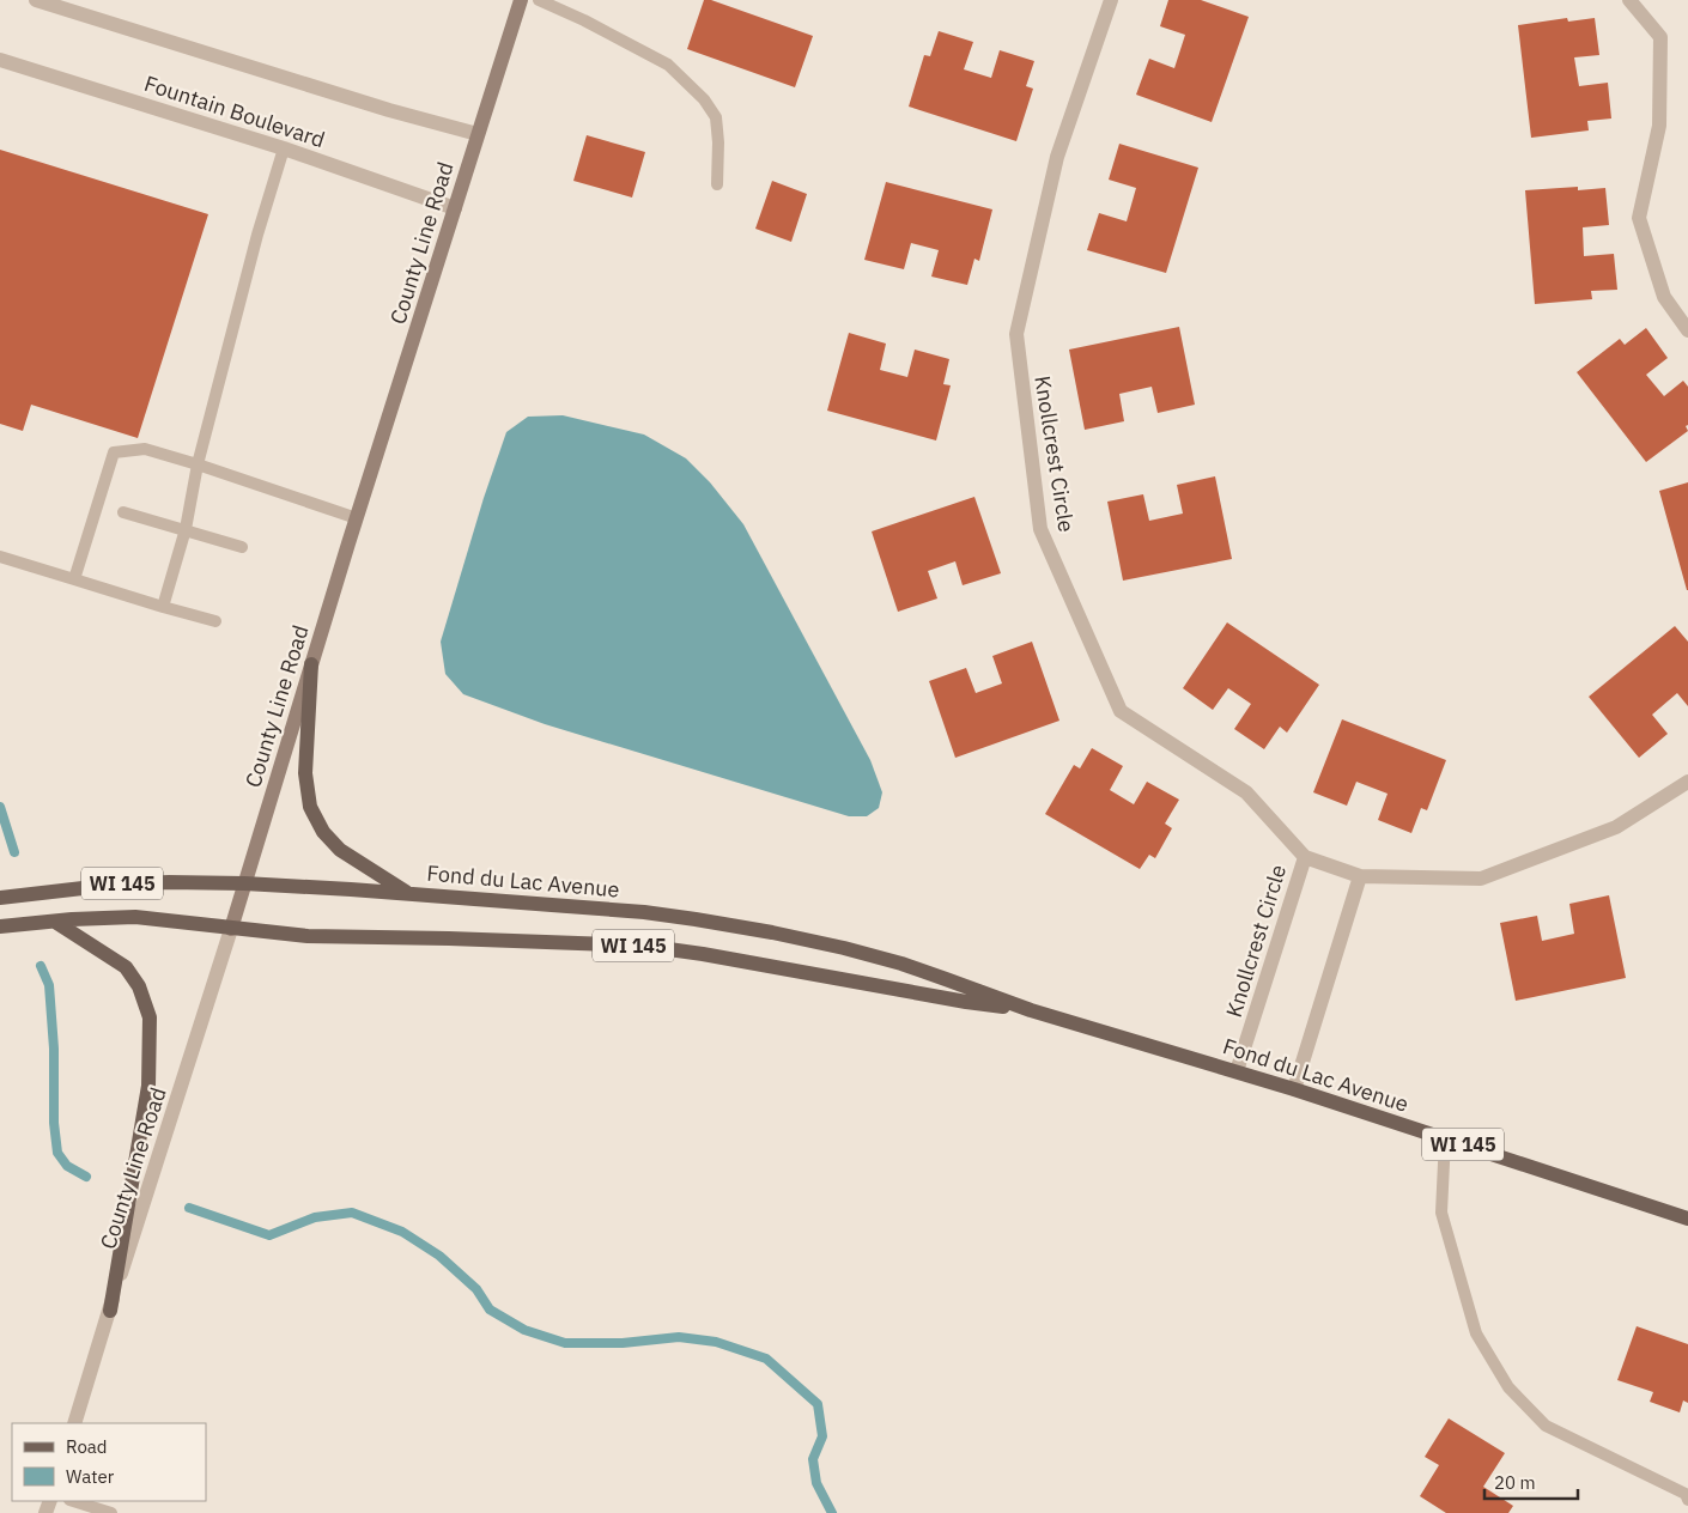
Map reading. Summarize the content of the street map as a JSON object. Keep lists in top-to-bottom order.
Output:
{
  "streets": {
    "main road": ["County Line Road", "Fond du Lac Avenue", "WI 145"],
    "street": ["Fountain Boulevard", "Knollcrest Circle"]
  },
  "crossings": [
    ["Fountain Boulevard", "County Line Road"],
    ["County Line Road", "Fond du Lac Avenue"],
    ["Knollcrest Circle", "Fond du Lac Avenue"]
  ],
  "legend": ["Road", "Water"],
  "scale_bar": "20 m"
}
